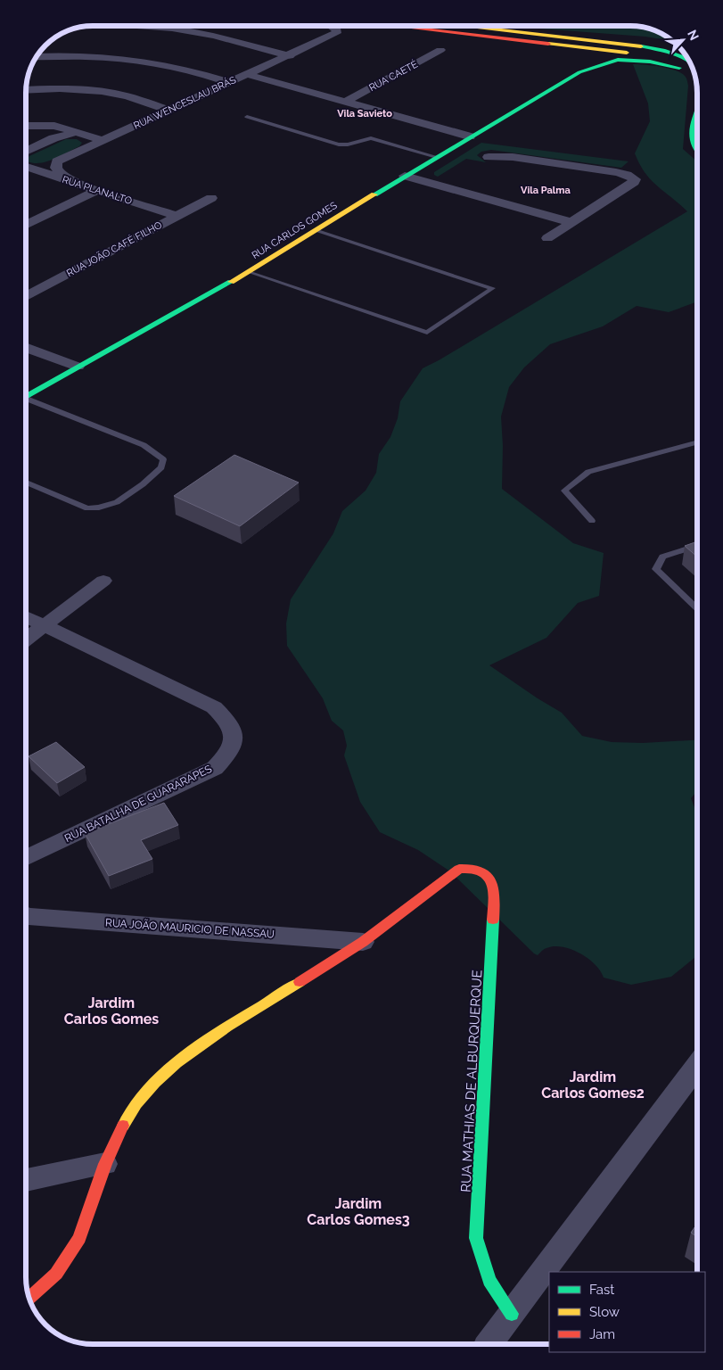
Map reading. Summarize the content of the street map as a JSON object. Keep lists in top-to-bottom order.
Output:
{
  "streets": {
    "main road": ["RUA CARLOS GOMES", "RUA MATHIAS DE ALBURQUERQUE"],
    "street": [
      "RUA CAETÉ",
      "RUA WENCESLAU BRÁS",
      "RUA PLANALTO",
      "RUA JOÃO CAFÉ FILHO",
      "RUA BATALHA DE GUARARAPES",
      "RUA JOÃO MAURICIO DE NASSAU"
    ]
  },
  "crossings": [
    ["RUA PLANALTO", "RUA JOÃO CAFÉ FILHO"],
    ["RUA JOÃO MAURICIO DE NASSAU", "RUA MATHIAS DE ALBURQUERQUE"]
  ],
  "districts": [
    "Vila Savieto",
    "Vila Palma",
    "Jardim Carlos Gomes",
    "Jardim Carlos Gomes2",
    "Jardim Carlos Gomes3"
  ],
  "legend": ["Fast", "Slow", "Jam"],
  "north": "top right"
}
